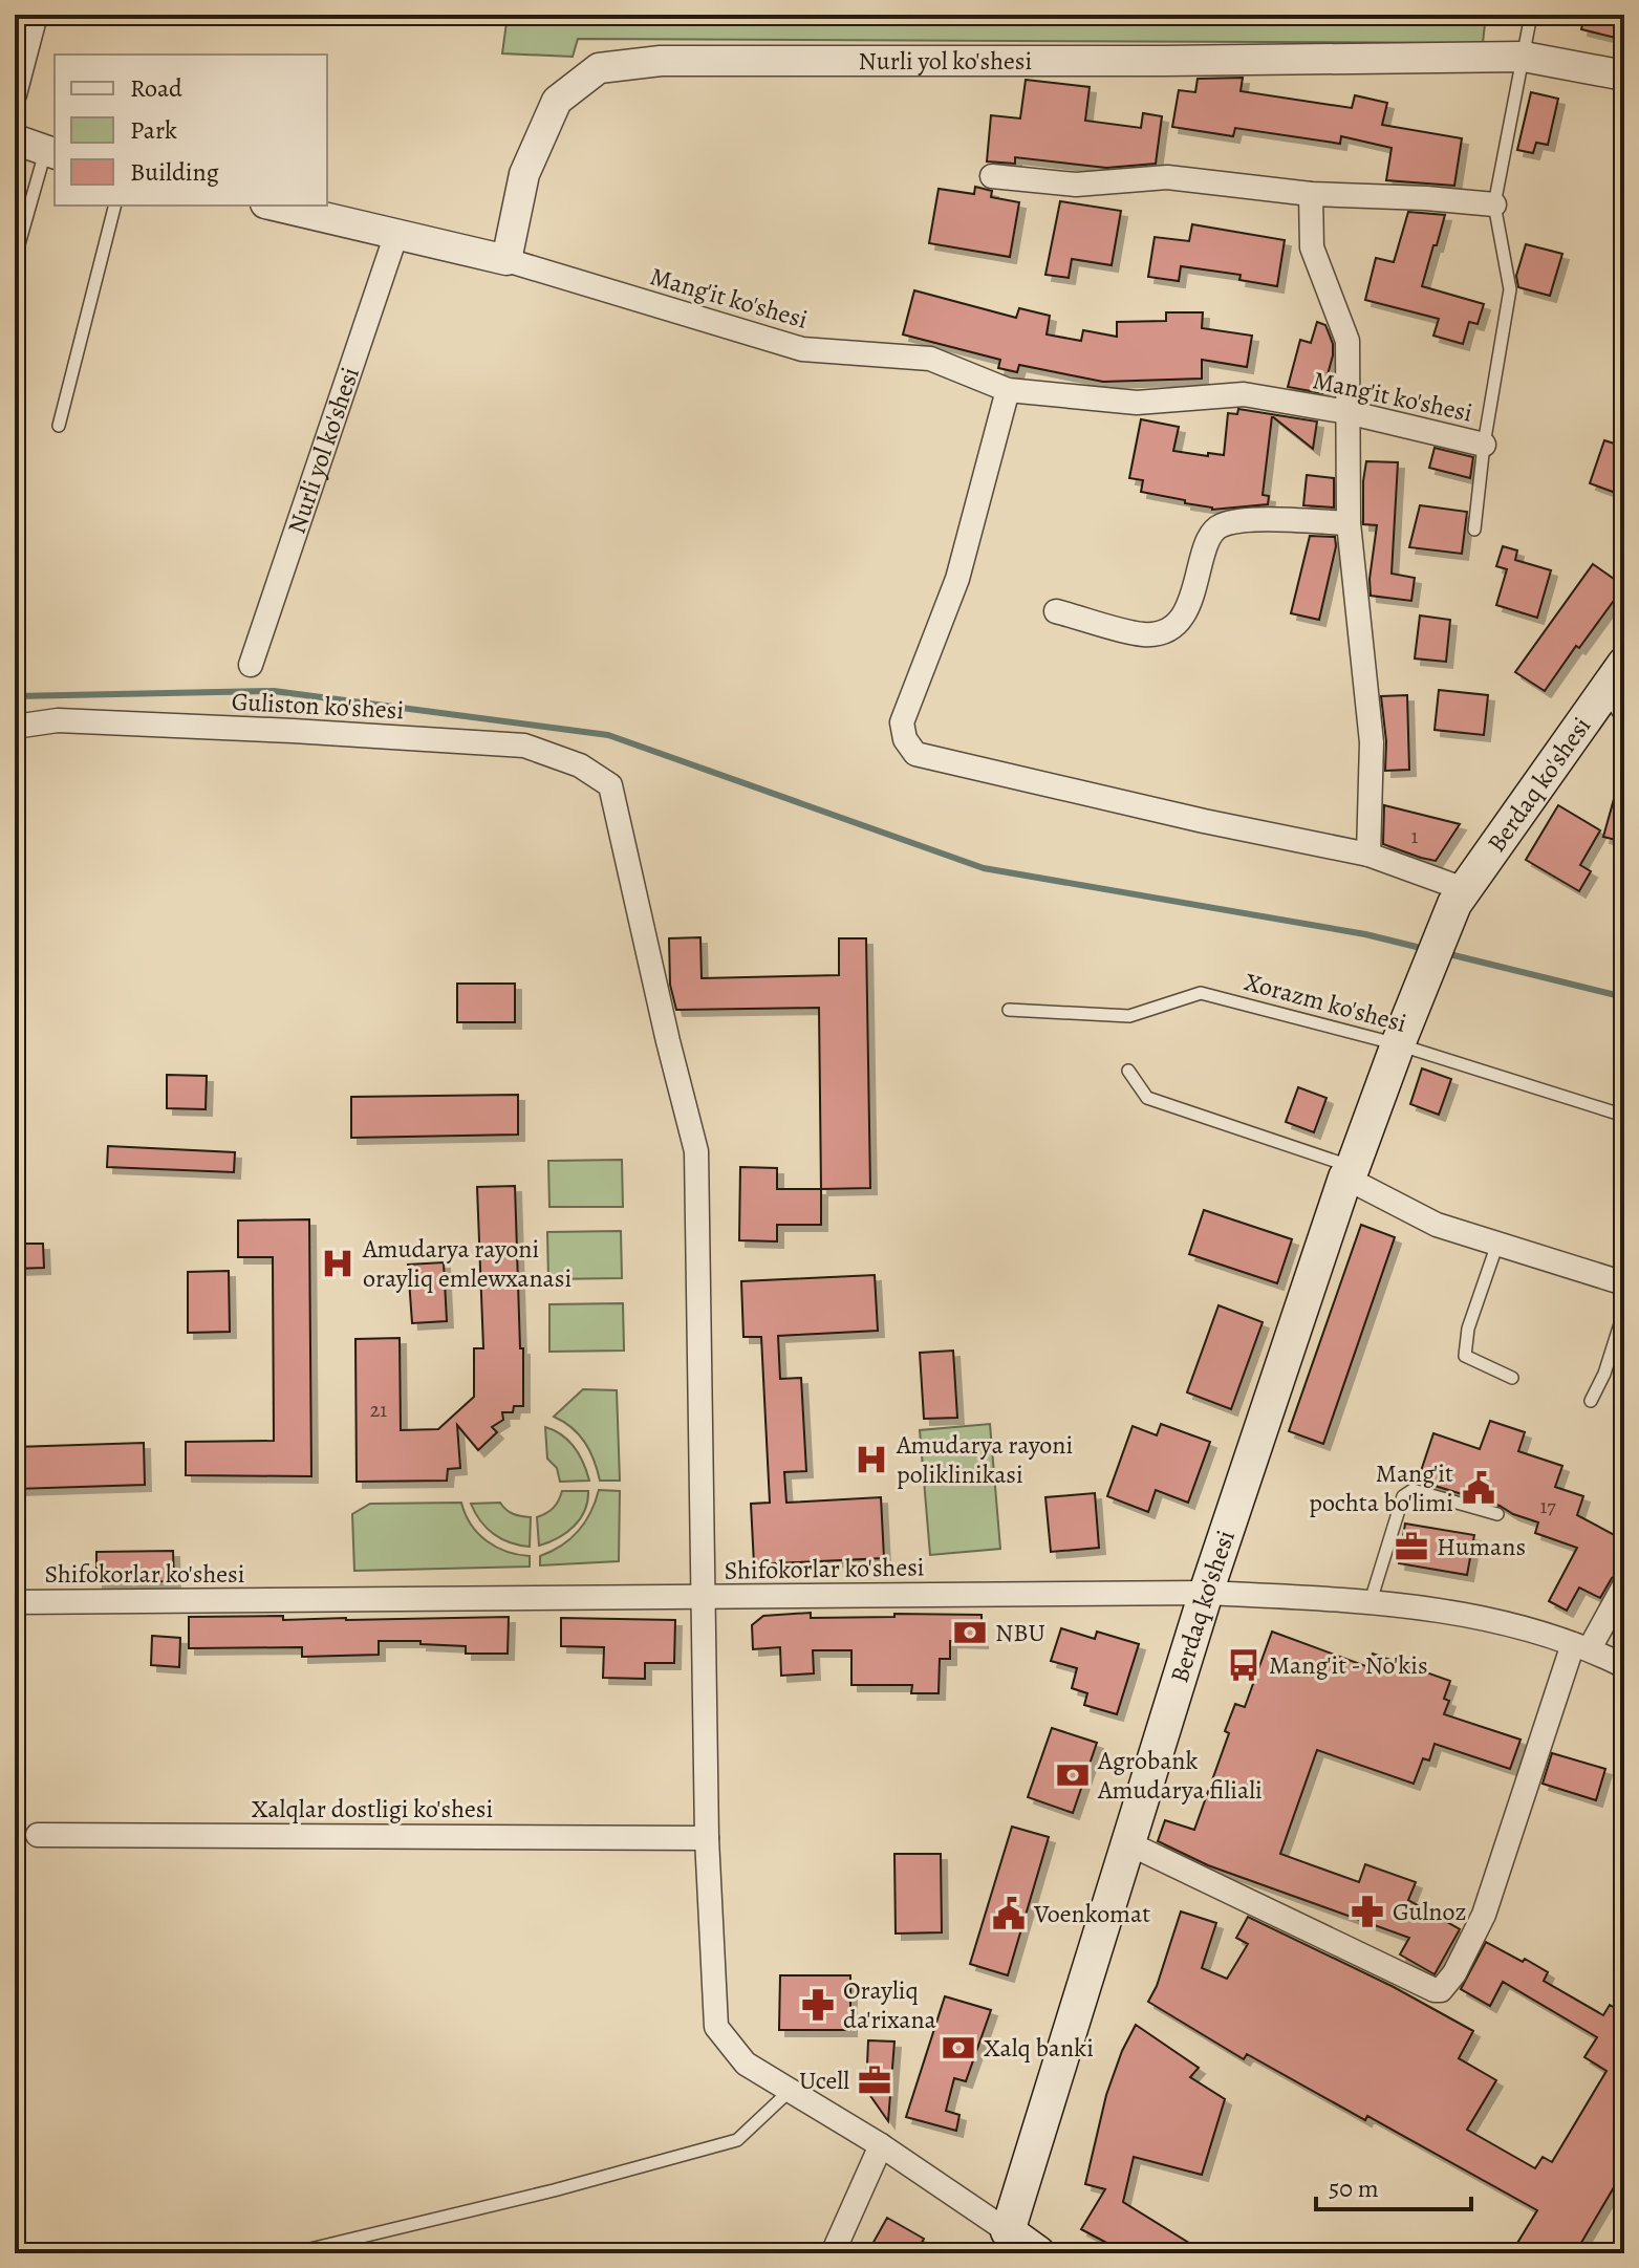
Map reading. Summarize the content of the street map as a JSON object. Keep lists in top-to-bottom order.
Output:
{
  "streets": {
    "main road": ["Berdaq ko'shesi"],
    "street": [
      "Nurli yol ko'shesi",
      "Mang'it ko'shesi",
      "Guliston ko'shesi",
      "Shifokorlar ko'shesi",
      "Xalqlar dostligi ko'shesi"
    ],
    "lane": ["Xorazm ko'shesi"]
  },
  "crossings": [
    ["Nurli yol ko'shesi", "Mang'it ko'shesi"],
    ["Guliston ko'shesi", "Shifokorlar ko'shesi"],
    ["Berdaq ko'shesi", "Xorazm ko'shesi"],
    ["Berdaq ko'shesi", "Shifokorlar ko'shesi"]
  ],
  "places": {
    "hospital": ["Amudarya rayoni orayliq emlewxanasi", "Amudarya rayoni poliklinikasi"],
    "public building": ["Mang'it pochta bo'limi", "Voenkomat"],
    "office": ["Humans", "Ucell"],
    "bank": ["NBU", "Agrobank Amudarya filiali", "Xalq banki"],
    "bus stop": ["Mang'it - No'kis"],
    "pharmacy": ["Gulnoz", "Orayliq da'rixana"]
  },
  "house_numbers": ["1", "21", "17"],
  "legend": ["Road", "Park", "Building"],
  "scale_bar": "50 m"
}
